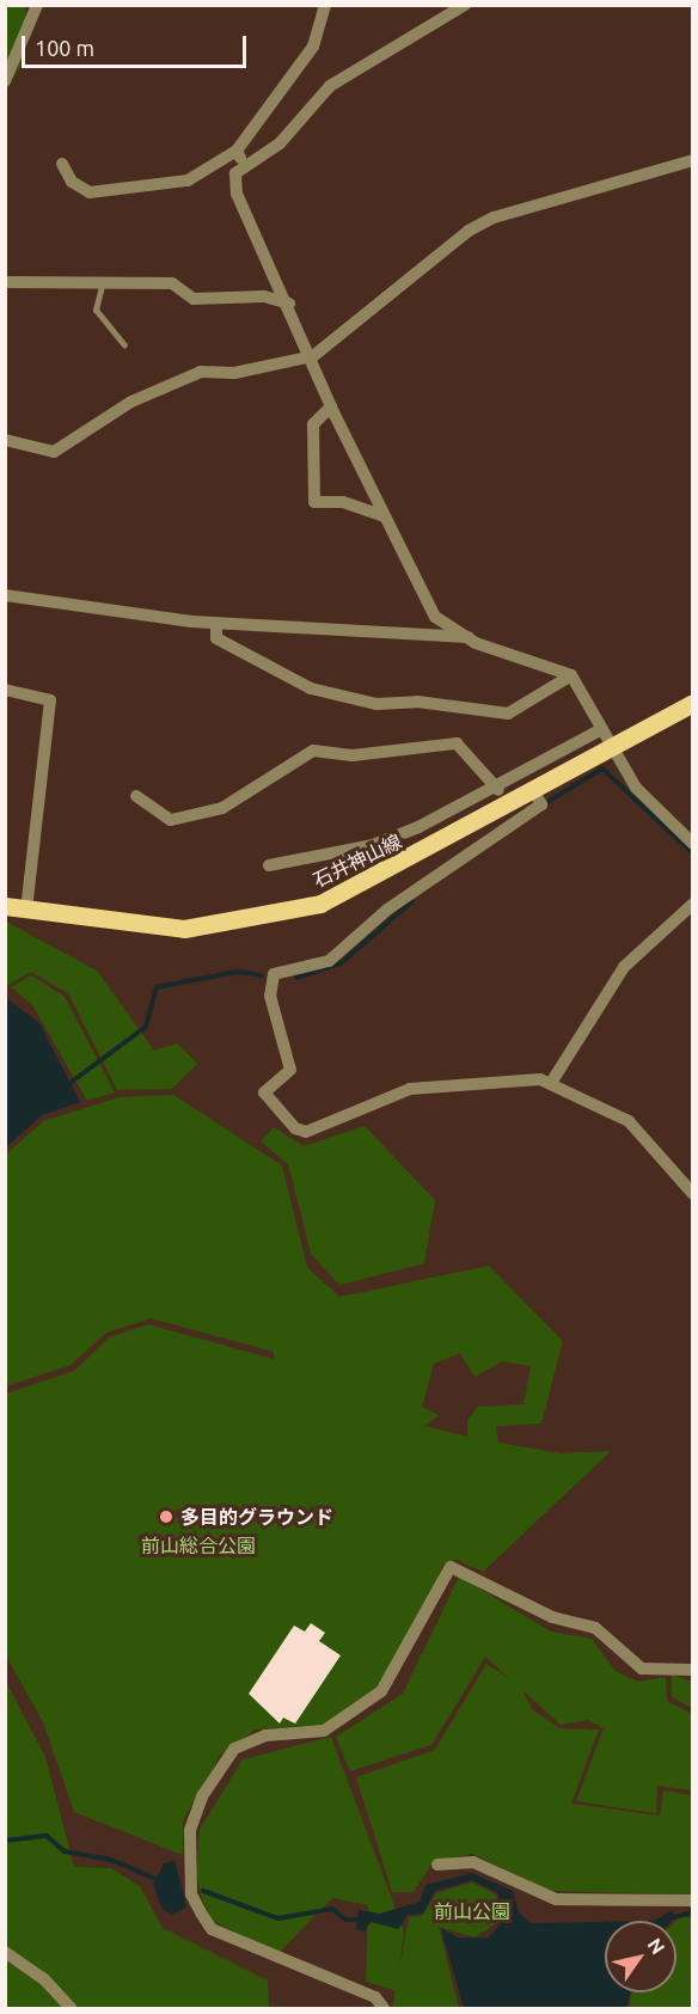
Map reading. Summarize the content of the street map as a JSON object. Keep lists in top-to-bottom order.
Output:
{
  "streets": {
    "main road": ["石井神山線"]
  },
  "parks": ["前山総合公園", "前山公園"],
  "places": ["多目的グラウンド"],
  "scale_bar": "100 m",
  "north": "top right"
}
